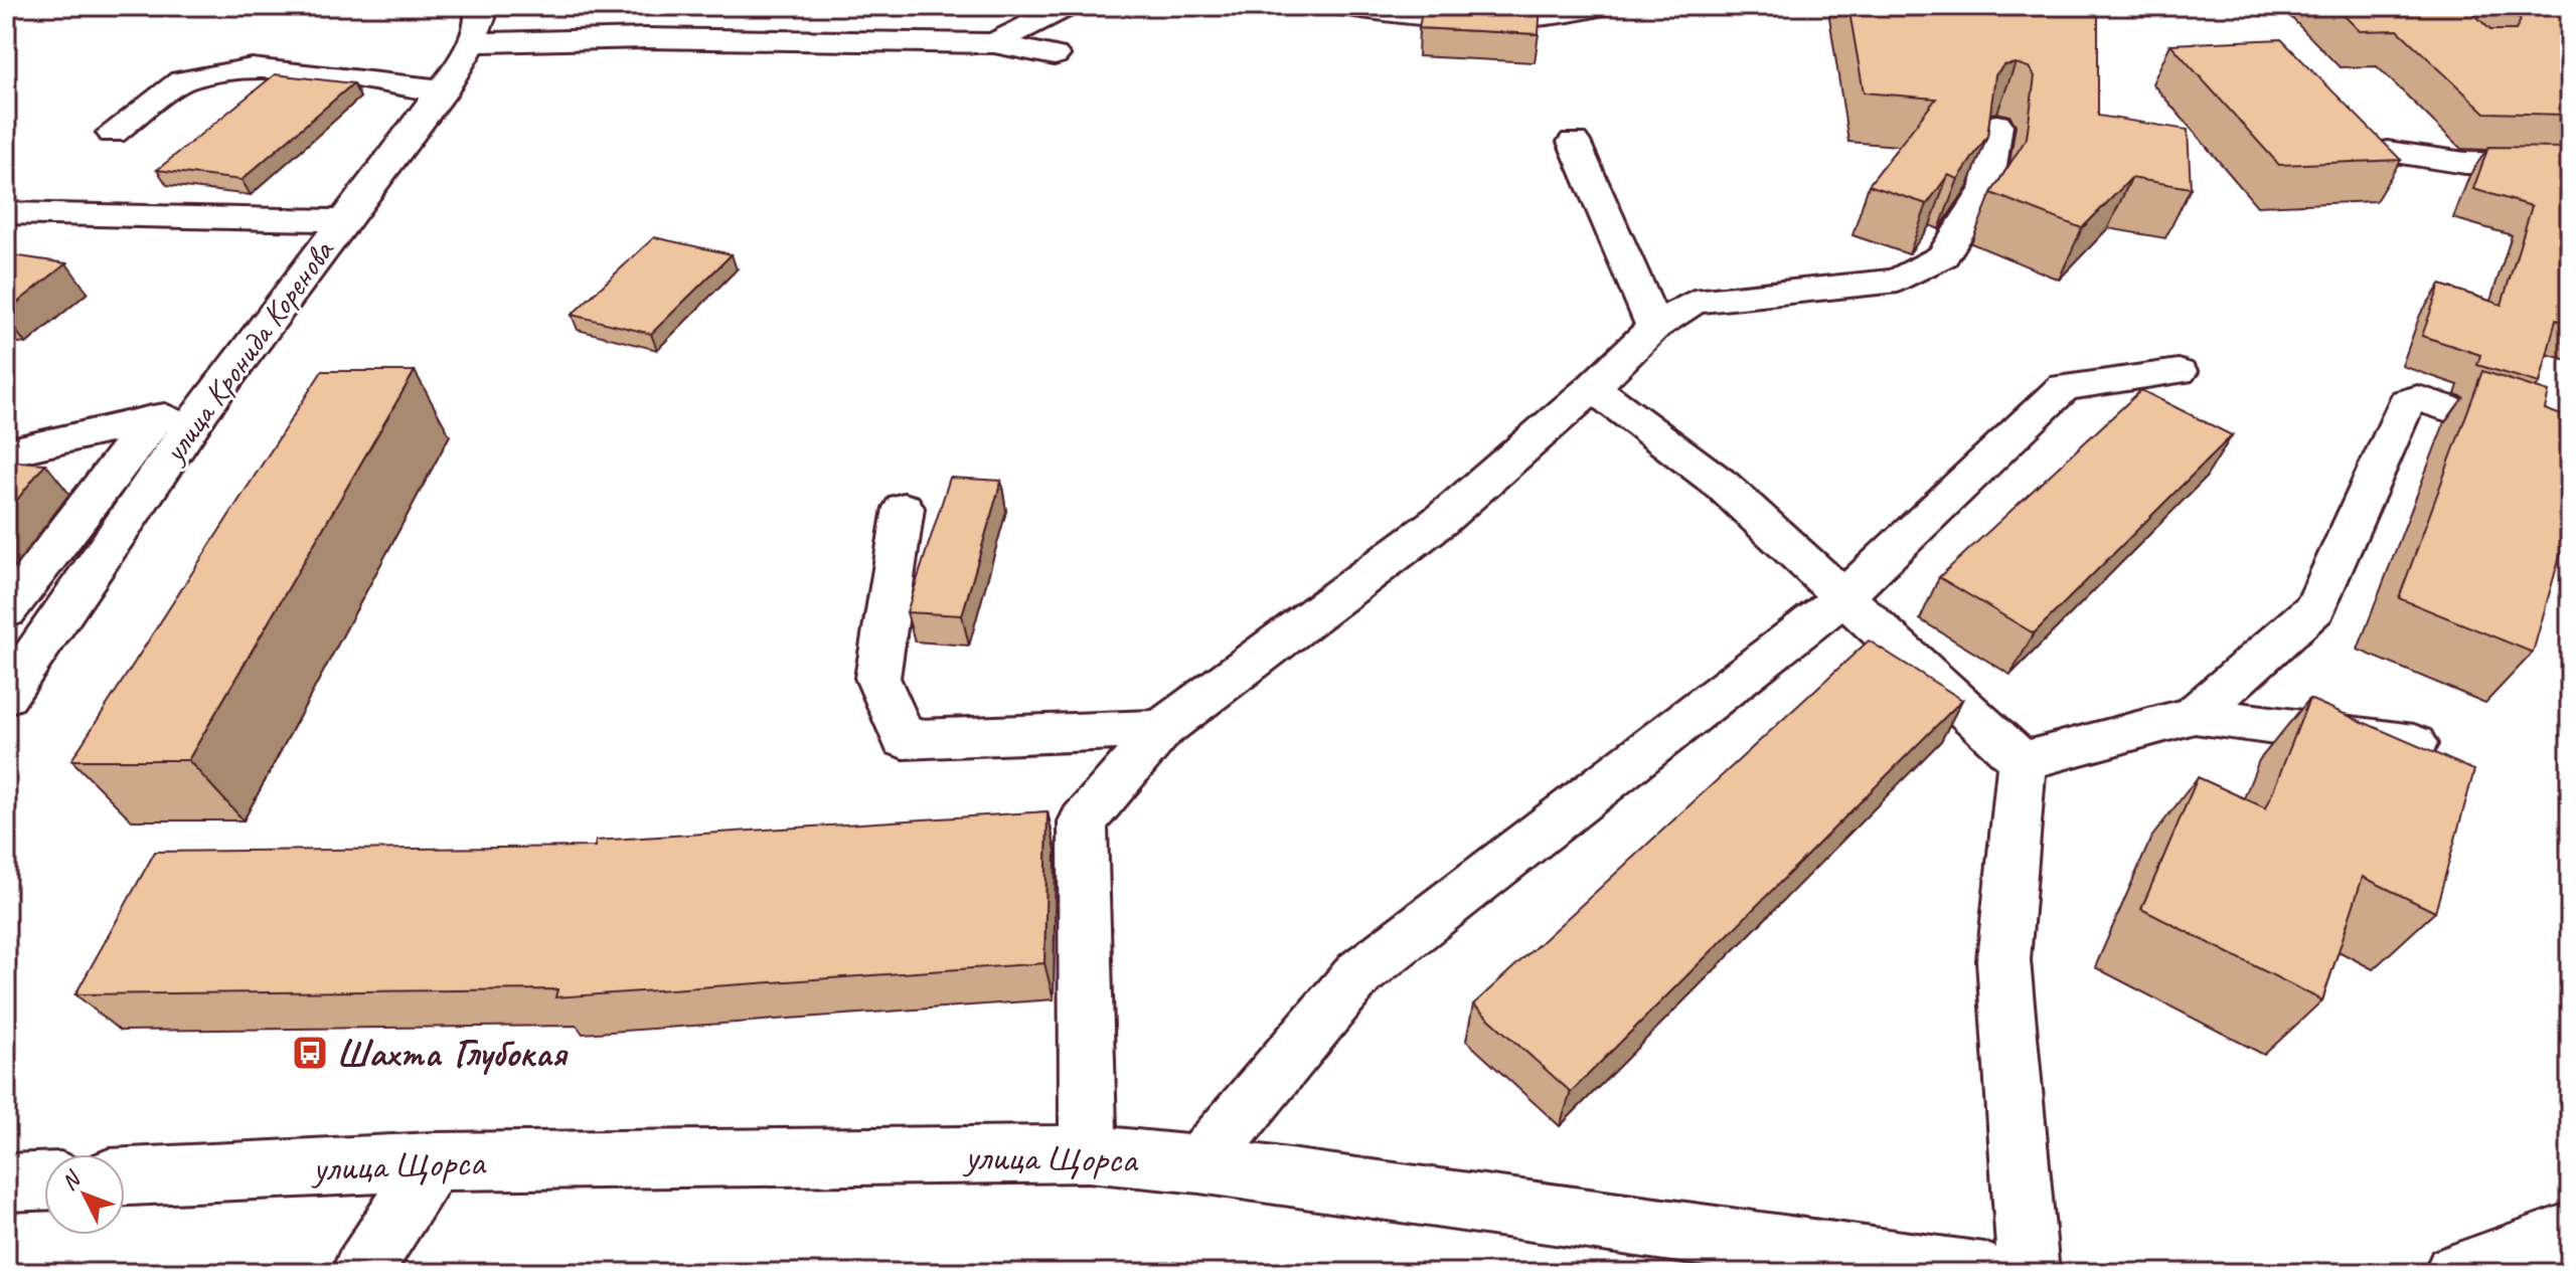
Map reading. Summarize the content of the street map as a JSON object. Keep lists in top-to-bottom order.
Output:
{
  "streets": {
    "street": ["улица Кронида Коренова", "улица Щорса"]
  },
  "places": {
    "bus stop": ["Шахта Глубокая"]
  },
  "north": "top left"
}
